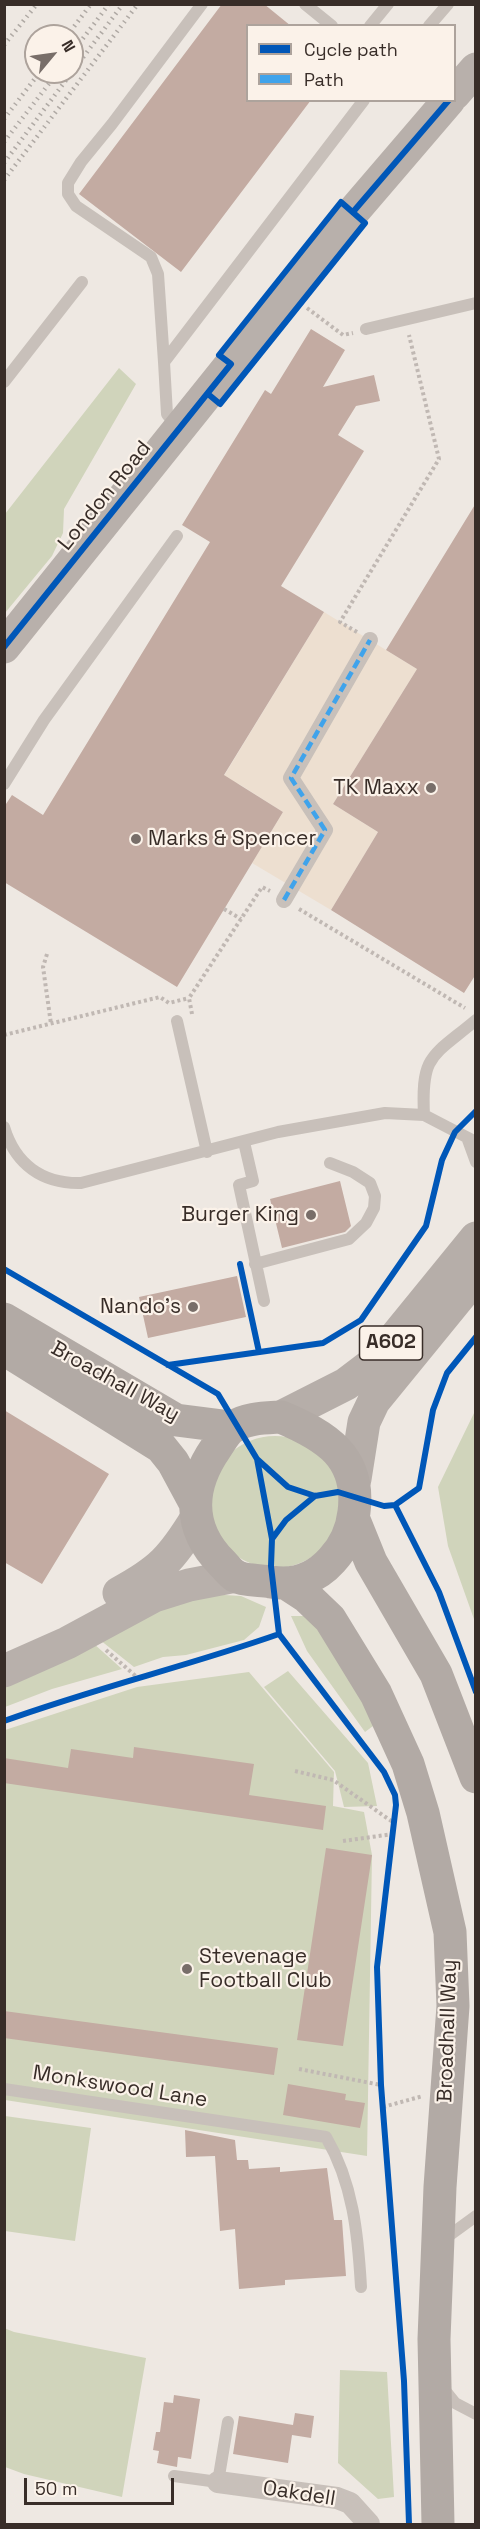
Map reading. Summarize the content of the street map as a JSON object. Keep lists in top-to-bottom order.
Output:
{
  "streets": {
    "highway": ["Broadhall Way"],
    "main road": ["London Road", "A602"],
    "street": ["Oakdell"],
    "lane": ["Monkswood Lane"]
  },
  "crossings": [
    ["A602", "Broadhall Way"]
  ],
  "places": [
    "TK Maxx",
    "Marks & Spencer",
    "Burger King",
    "Nando's",
    "Stevenage Football Club"
  ],
  "legend": ["Cycle path", "Path"],
  "scale_bar": "50 m",
  "north": "top right"
}
